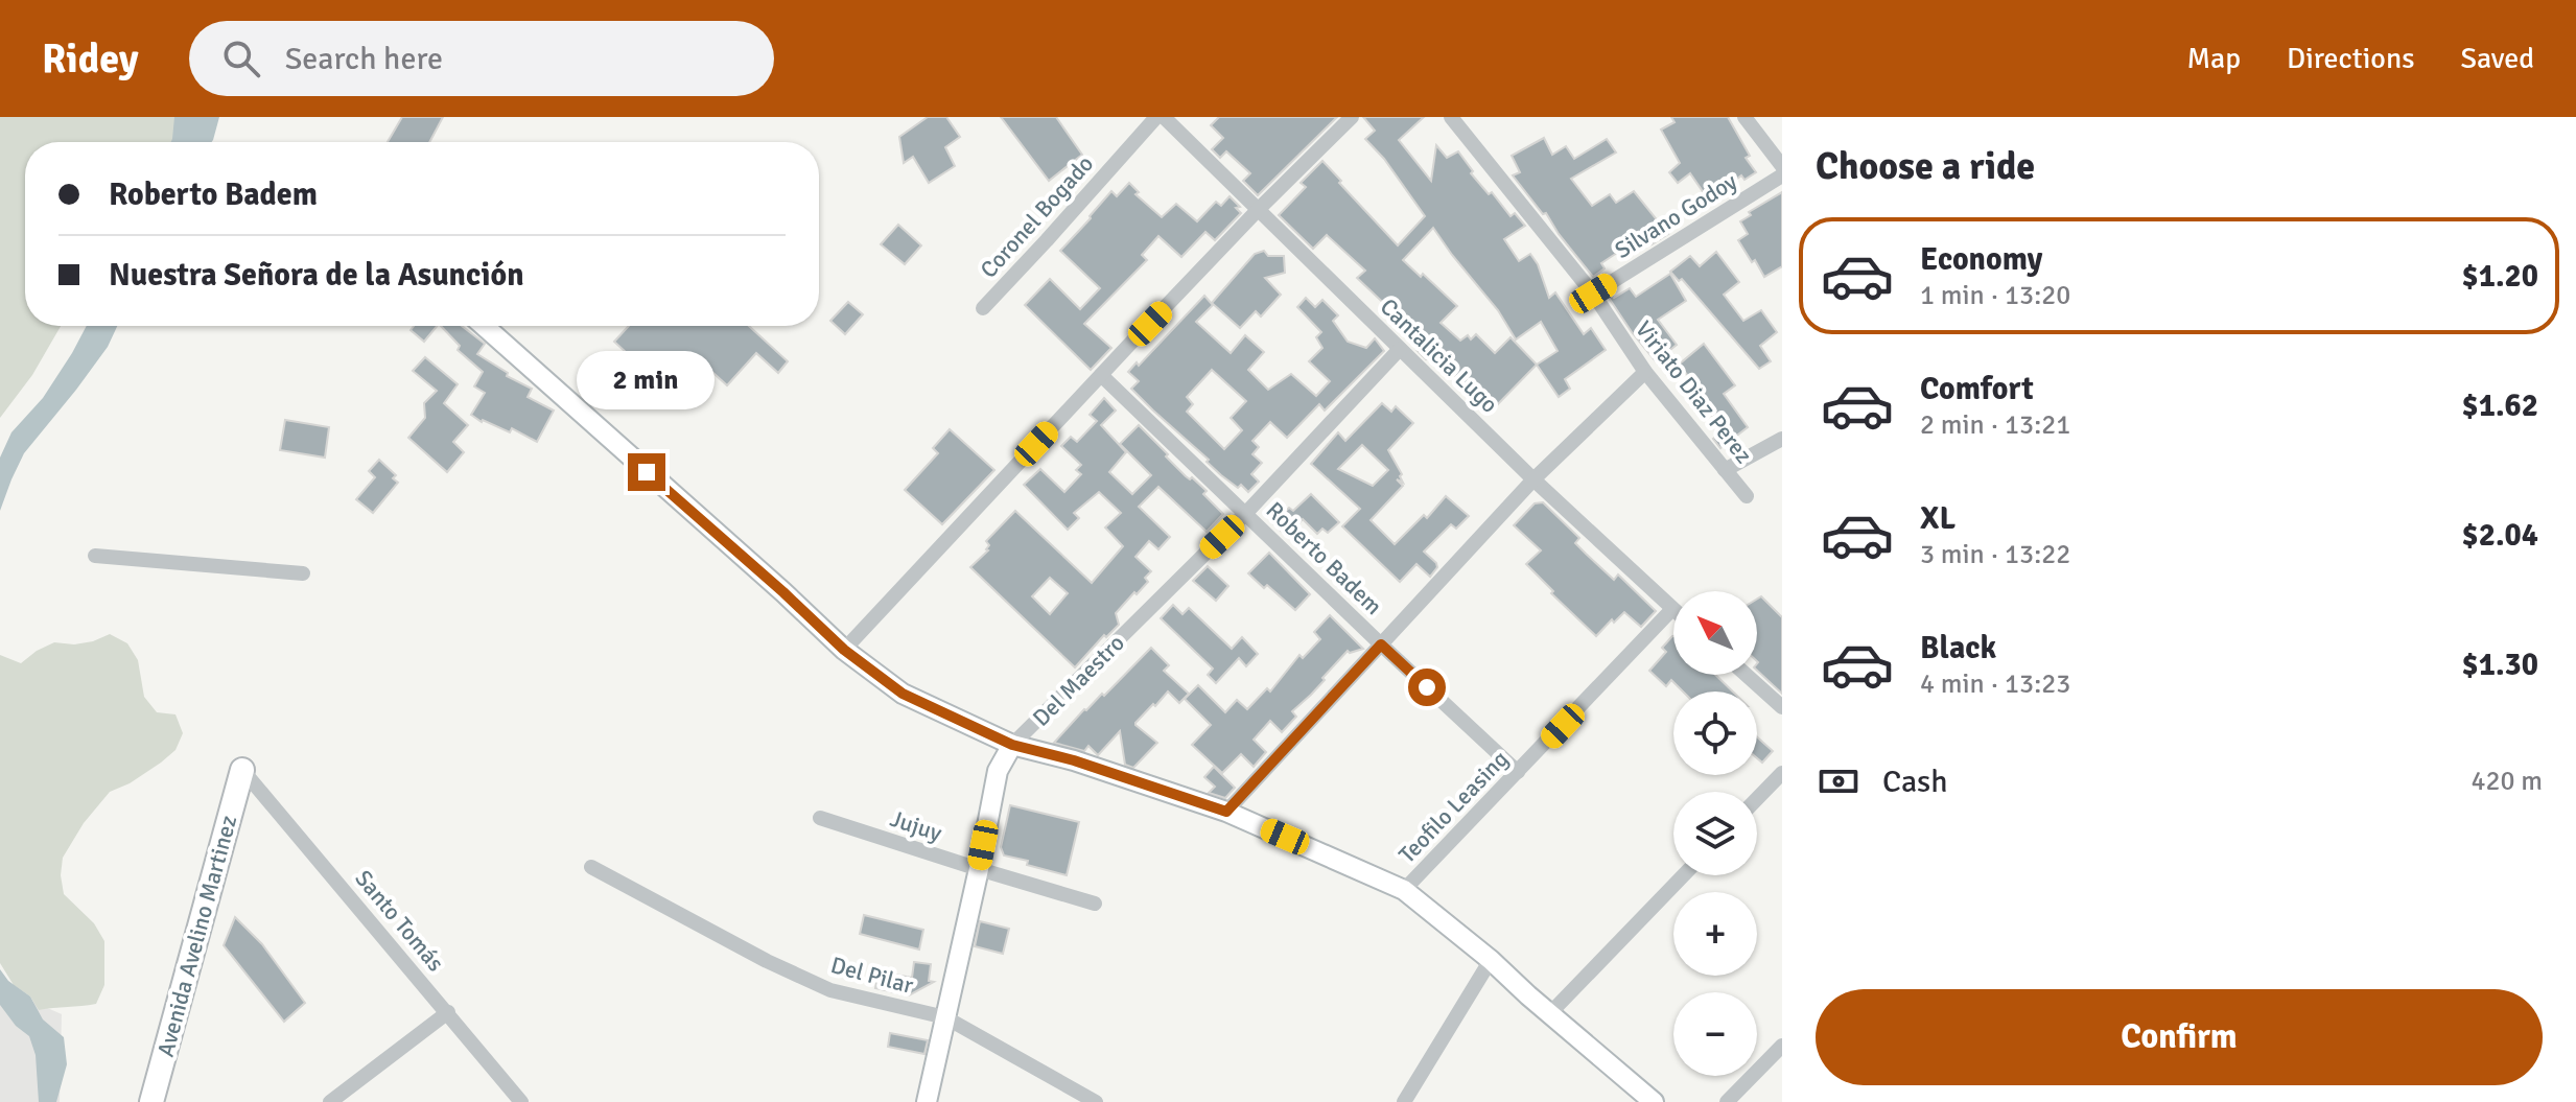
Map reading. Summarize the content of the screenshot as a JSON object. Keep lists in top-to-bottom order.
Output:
{
  "streets": {
    "main road": ["Avenida Avelino Martinez"],
    "street": [
      "Silvano Godoy",
      "Coronel Bogado",
      "Cantalicia Lugo",
      "Viriato Diaz Perez",
      "Roberto Badem",
      "Del Maestro",
      "Teofilo Leasing",
      "Jujuy",
      "Santo Tomás",
      "Del Pilar"
    ]
  },
  "crossings": [
    ["Silvano Godoy", "Viriato Diaz Perez"],
    ["Cantalicia Lugo", "Del Maestro"],
    ["Cantalicia Lugo", "Teofilo Leasing"],
    ["Roberto Badem", "Del Maestro"],
    ["Roberto Badem", "Teofilo Leasing"],
    ["Del Maestro", "Jujuy"],
    ["Del Maestro", "Del Pilar"],
    ["Santo Tomás", "Avenida Avelino Martinez"]
  ],
  "north": "top left",
  "page": {
    "header": "Ridey",
    "search": "Search here",
    "nav": ["Map", "Directions", "Saved"],
    "heading": "Choose a ride",
    "banner": ["Roberto Badem", "Nuestra Señora de la Asunción"],
    "list": [
      {
        "name": "Economy",
        "note": "1 min · 13:20",
        "value": "$1.20"
      },
      {
        "name": "Comfort",
        "note": "2 min · 13:21",
        "value": "$1.62"
      },
      {
        "name": "XL",
        "note": "3 min · 13:22",
        "value": "$2.04"
      },
      {
        "name": "Black",
        "note": "4 min · 13:23",
        "value": "$1.30"
      }
    ],
    "bubble": "2 min",
    "map_buttons": ["+", "−"],
    "pay": ["Cash", "420 m"],
    "buttons": "Confirm"
  }
}
